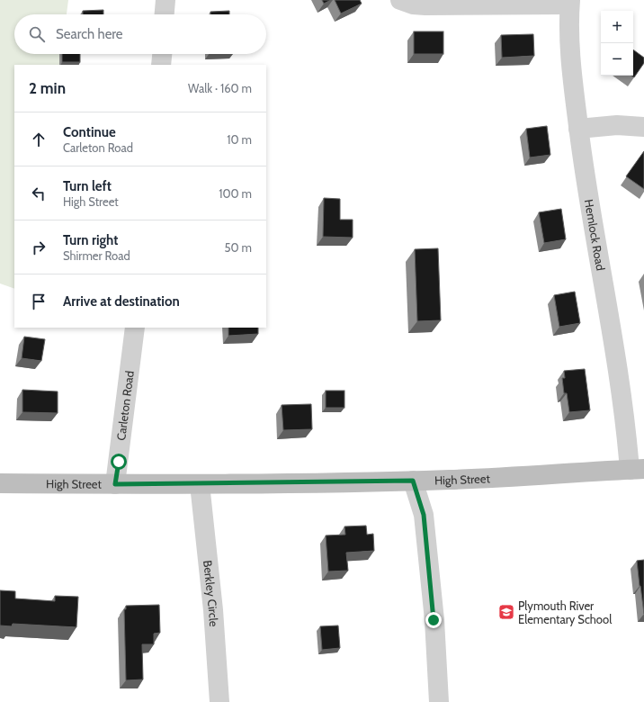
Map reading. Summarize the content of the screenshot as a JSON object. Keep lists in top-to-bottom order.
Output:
{
  "streets": {
    "main road": ["High Street"],
    "street": ["Hemlock Road", "Carleton Road", "Berkley Circle"]
  },
  "crossings": [
    ["Hemlock Road", "High Street"],
    ["Carleton Road", "High Street"],
    ["High Street", "Berkley Circle"]
  ],
  "places": {
    "school or university": ["Plymouth River Elementary School"]
  },
  "page": {
    "map_buttons": ["+", "−"],
    "search": "Search here",
    "heading": ["2 min", "Walk · 160 m"],
    "list": [
      ["Continue", "Carleton Road", "10 m"],
      ["Turn left", "High Street", "100 m"],
      ["Turn right", "Shirmer Road", "50 m"],
      "Arrive at destination"
    ]
  }
}
